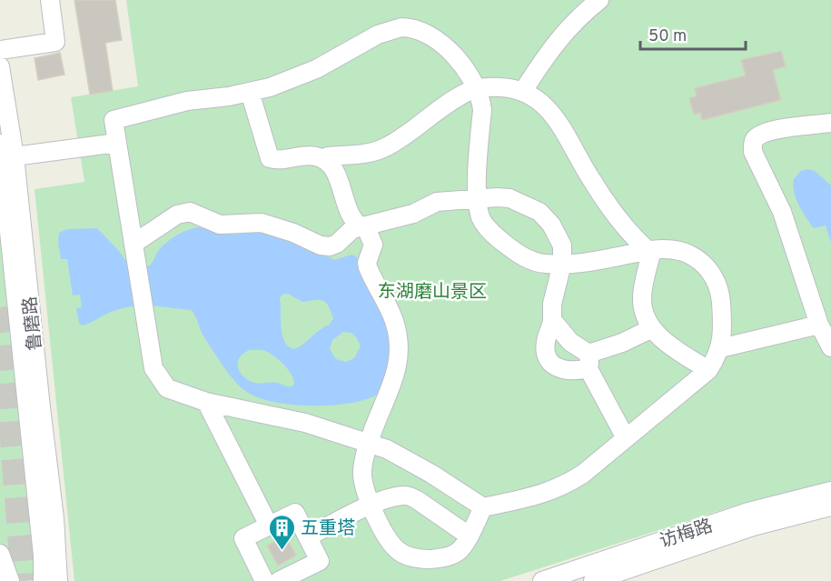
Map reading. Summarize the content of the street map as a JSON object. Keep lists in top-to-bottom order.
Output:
{
  "streets": {
    "street": ["鲁磨路", "访梅路"]
  },
  "parks": ["东湖磨山景区"],
  "places": {
    "building": ["五重塔"]
  },
  "scale_bar": "50 m"
}
